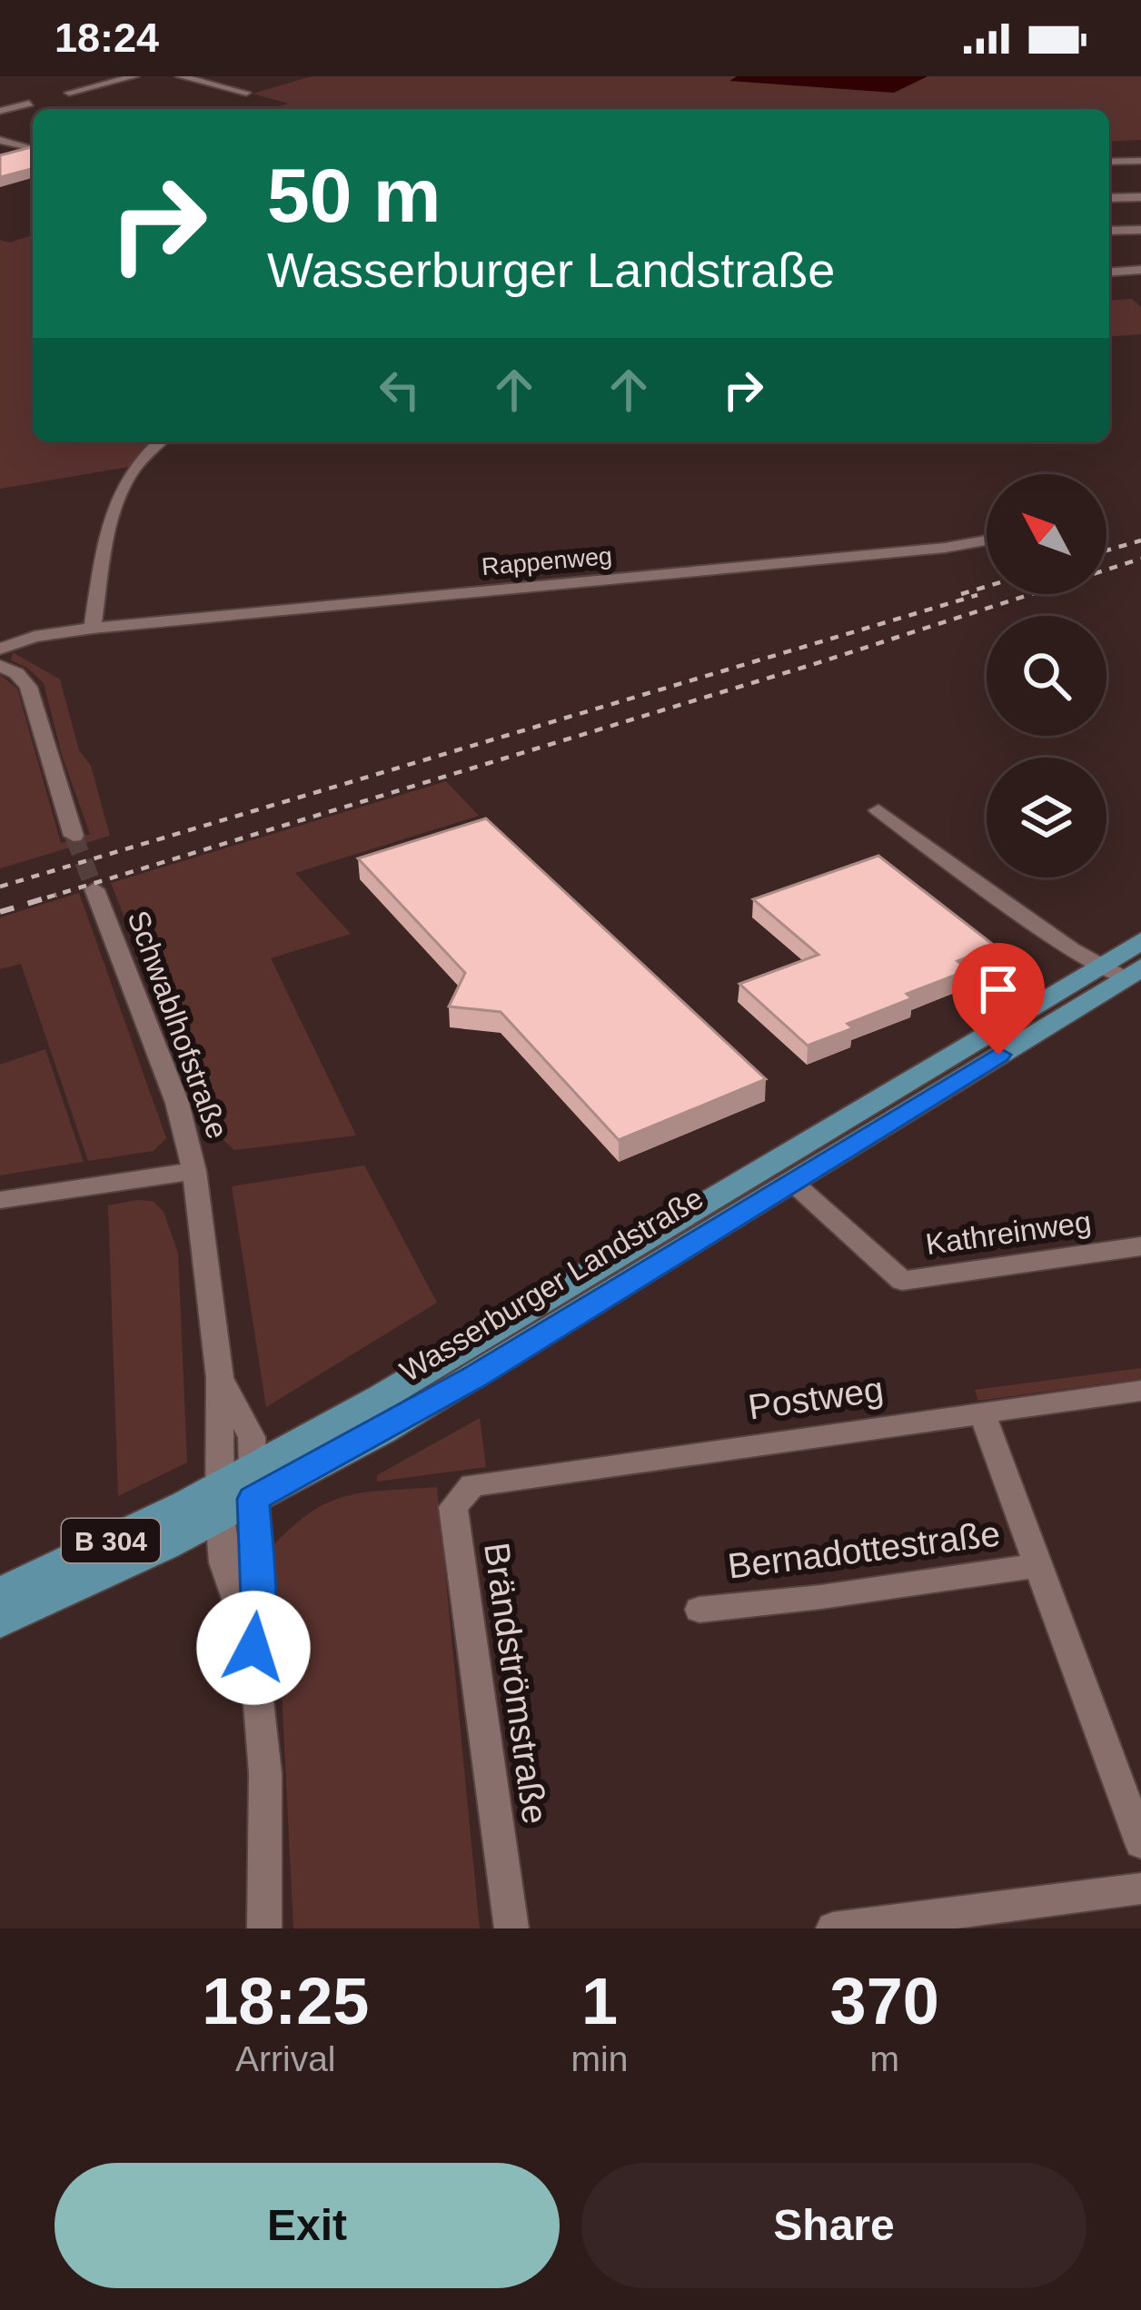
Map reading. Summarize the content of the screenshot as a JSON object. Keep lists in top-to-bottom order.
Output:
{
  "streets": {
    "main road": ["Wasserburger Landstraße", "B 304"],
    "street": [
      "Rappenweg",
      "Schwablhofstraße",
      "Kathreinweg",
      "Postweg",
      "Bernadottestraße",
      "Brändströmstraße"
    ]
  },
  "crossings": [
    ["Schwablhofstraße", "Wasserburger Landstraße"],
    ["Kathreinweg", "Wasserburger Landstraße"],
    ["Postweg", "Brändströmstraße"]
  ],
  "north": "top left",
  "page": {
    "status": "18:24",
    "turn": ["50 m", "Wasserburger Landstraße"],
    "eta": [
      "18:25",
      "Arrival",
      "1",
      "min",
      "370",
      "m"
    ],
    "buttons": ["Exit", "Share"]
  }
}
